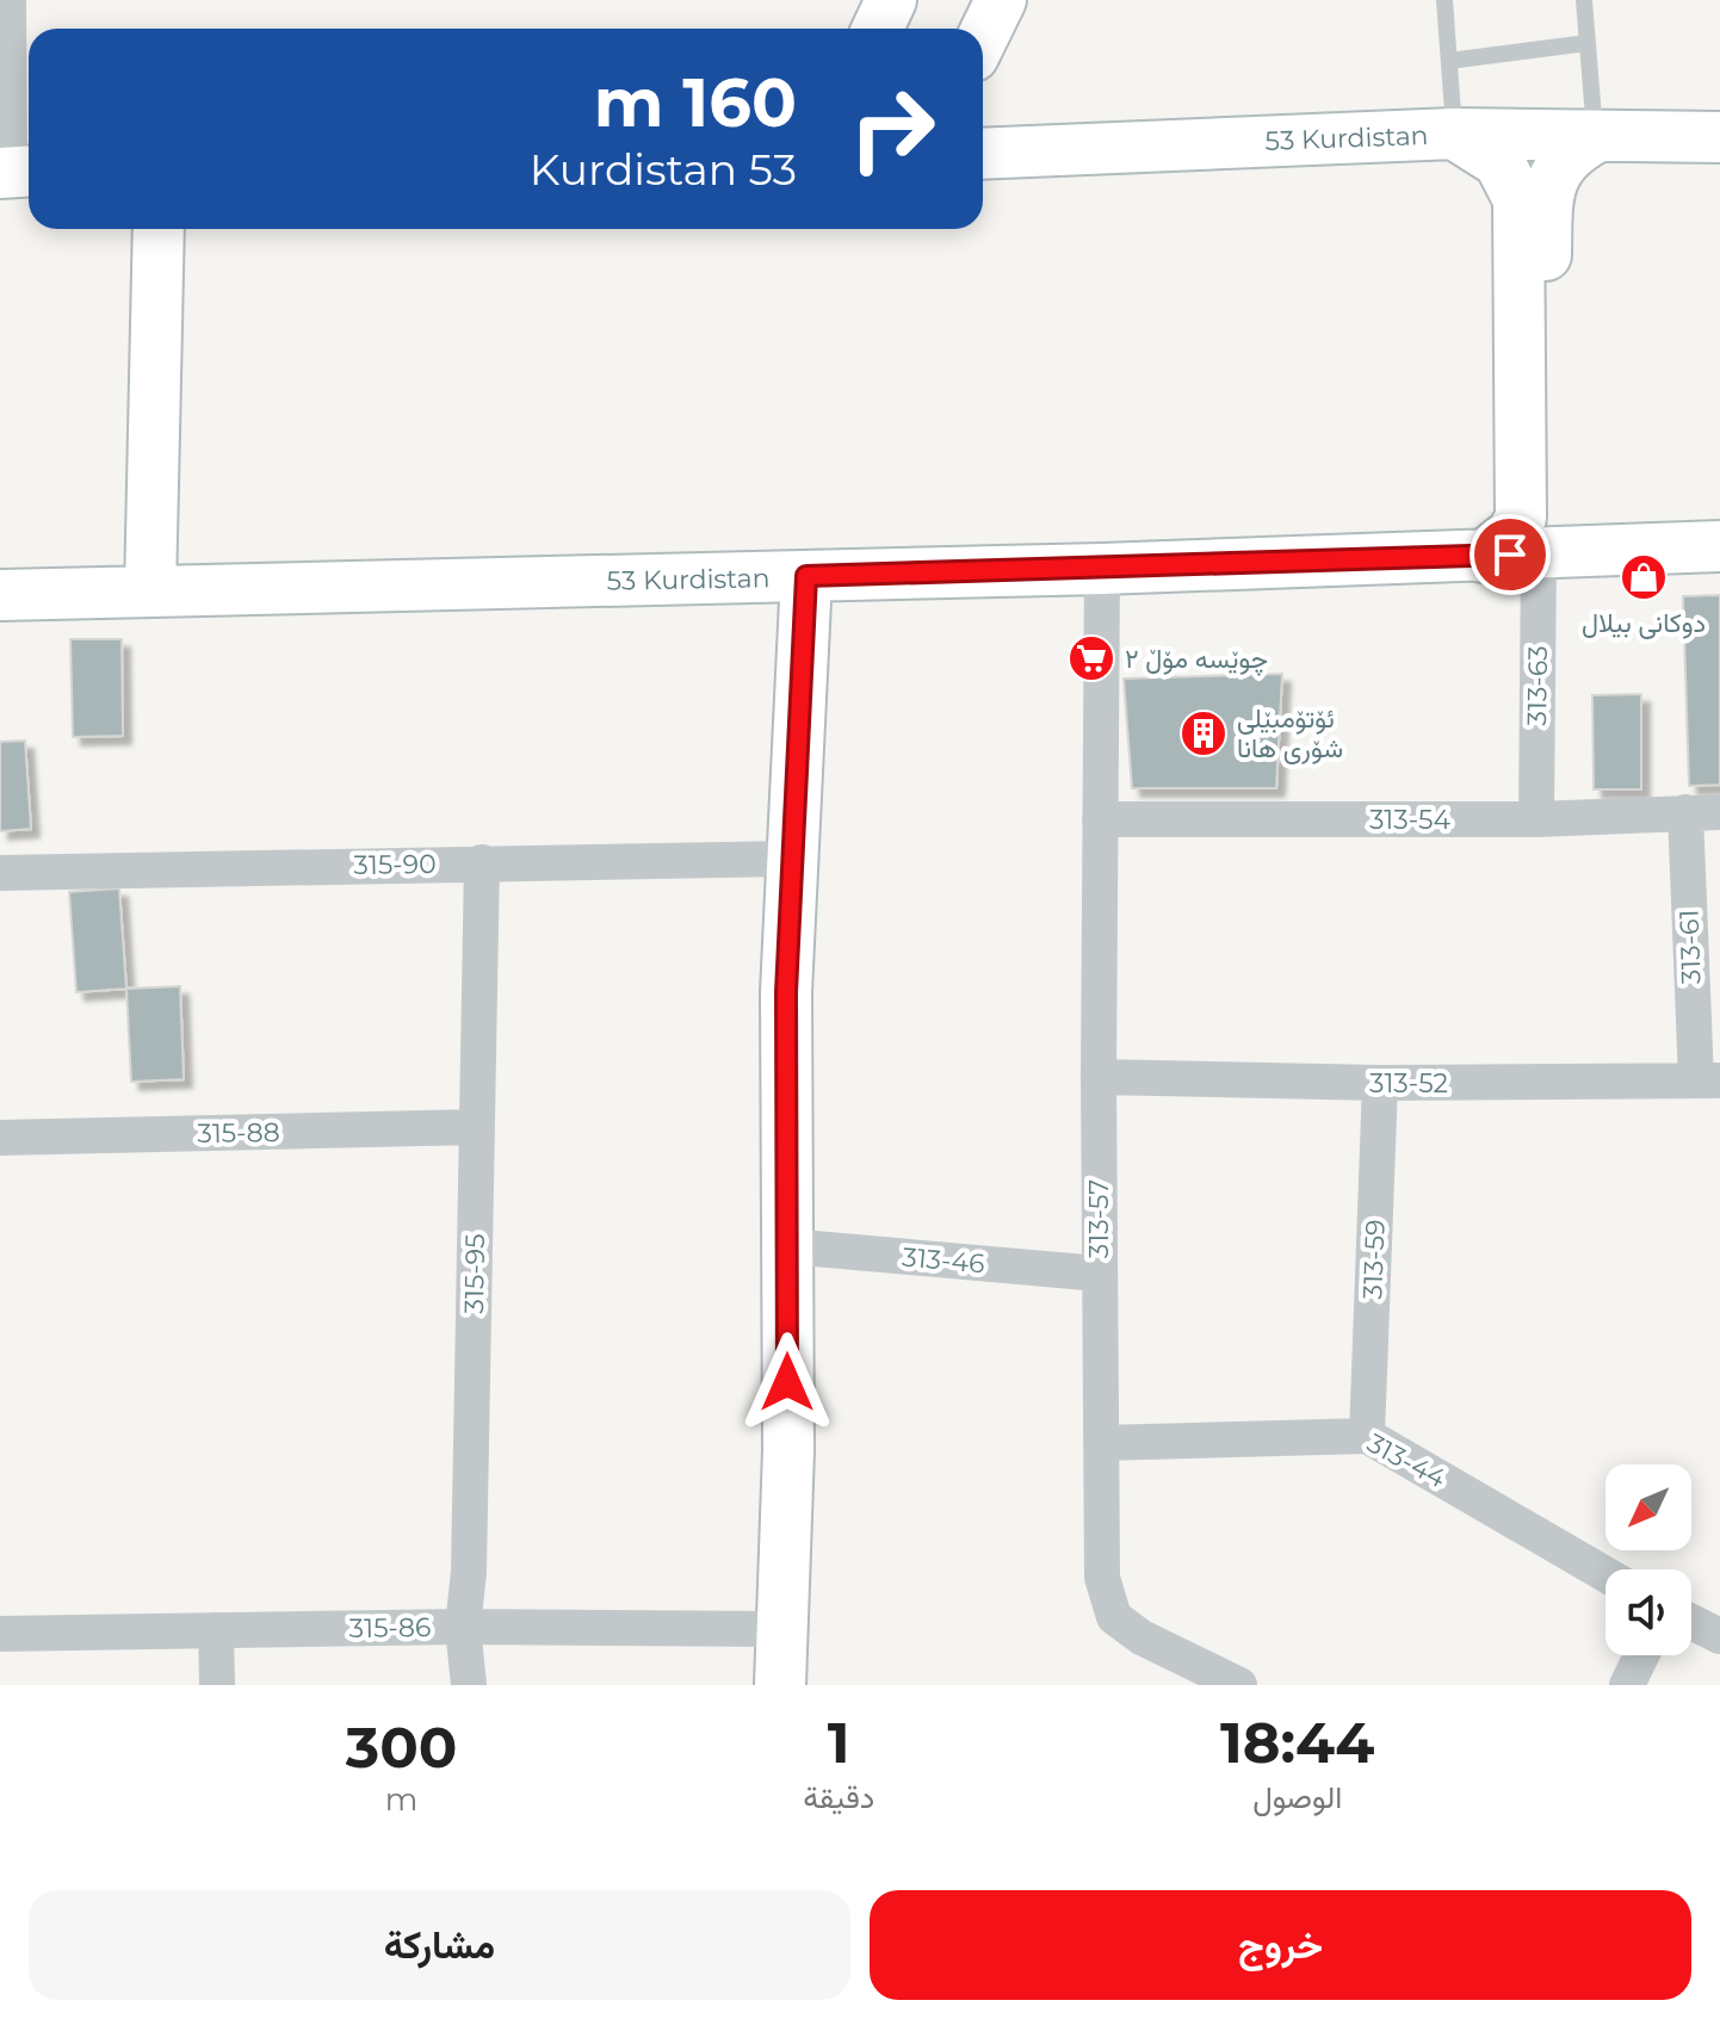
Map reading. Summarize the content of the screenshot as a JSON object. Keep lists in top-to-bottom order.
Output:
{
  "streets": {
    "main road": ["53 Kurdistan"],
    "street": [
      "313-63",
      "313-54",
      "315-90",
      "313-61",
      "313-52",
      "315-88",
      "313-57",
      "313-59",
      "313-46",
      "315-95",
      "313-44",
      "315-86"
    ]
  },
  "crossings": [
    ["53 Kurdistan", "313-63"],
    ["53 Kurdistan", "313-57"],
    ["313-63", "313-54"],
    ["313-54", "313-61"],
    ["313-54", "313-57"],
    ["315-90", "315-95"],
    ["313-61", "313-52"],
    ["313-52", "313-57"],
    ["313-52", "313-59"],
    ["315-88", "315-95"],
    ["313-57", "313-46"],
    ["313-57", "313-44"],
    ["313-59", "313-44"],
    ["315-95", "315-86"]
  ],
  "places": {
    "shop": ["دوکانی بیلال"],
    "supermarket": ["چوێسە مۆڵ ۲"],
    "building": ["ئۆتۆمبێلی شۆری هانا"]
  },
  "north": "bottom left",
  "page": {
    "turn": ["160 m", "53 Kurdistan"],
    "eta": [
      "18:44",
      "الوصول",
      "1",
      "دقيقة",
      "300",
      "m"
    ],
    "buttons": ["خروج", "مشاركة"]
  }
}
